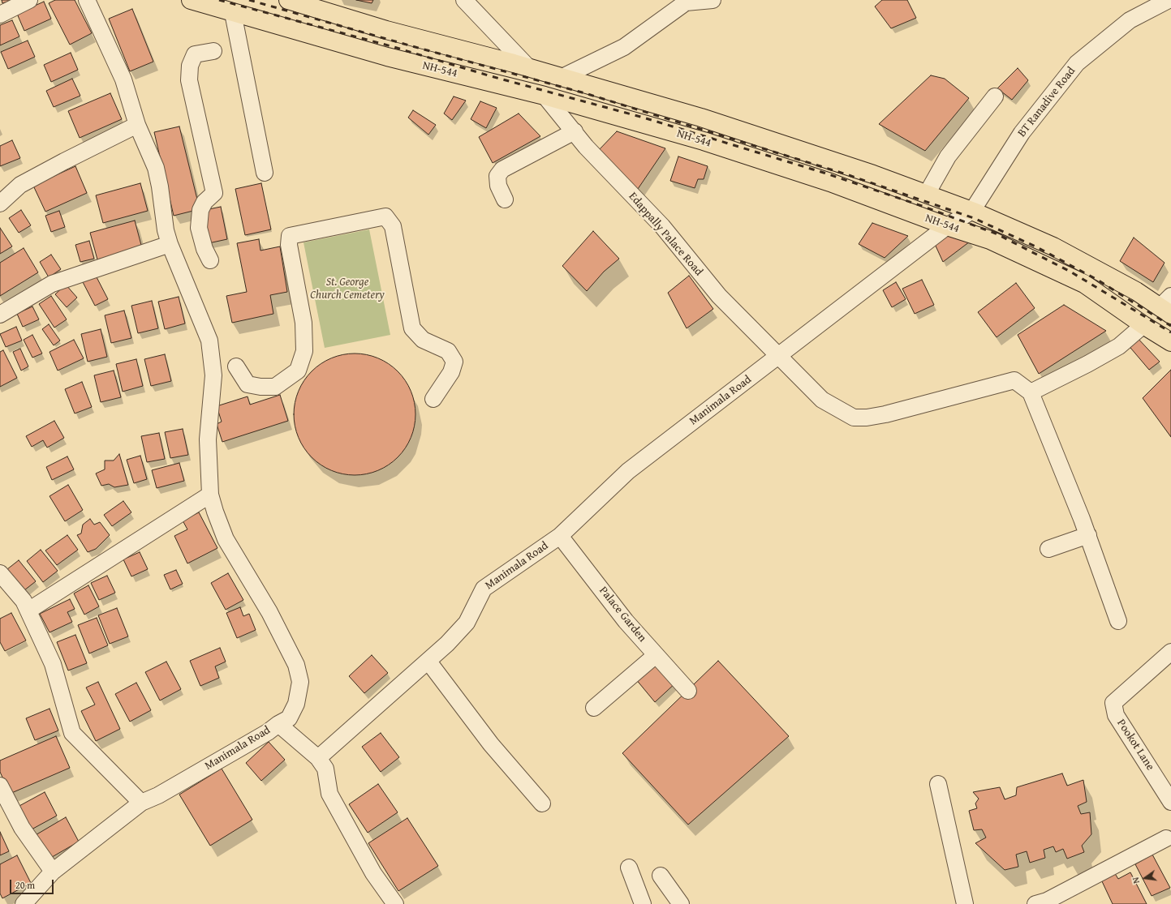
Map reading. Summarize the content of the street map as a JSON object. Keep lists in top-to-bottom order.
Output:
{
  "streets": {
    "main road": ["NH-544"],
    "street": [
      "BT Ranadive Road",
      "Edappally Palace Road",
      "Manimala Road",
      "Palace Garden",
      "Pookot Lane"
    ]
  },
  "crossings": [
    ["NH-544", "BT Ranadive Road"],
    ["NH-544", "Edappally Palace Road"],
    ["NH-544", "Manimala Road"],
    ["BT Ranadive Road", "Manimala Road"],
    ["Edappally Palace Road", "Manimala Road"],
    ["Manimala Road", "Palace Garden"]
  ],
  "parks": ["St. George Church Cemetery"],
  "scale_bar": "20 m",
  "north": "left"
}
